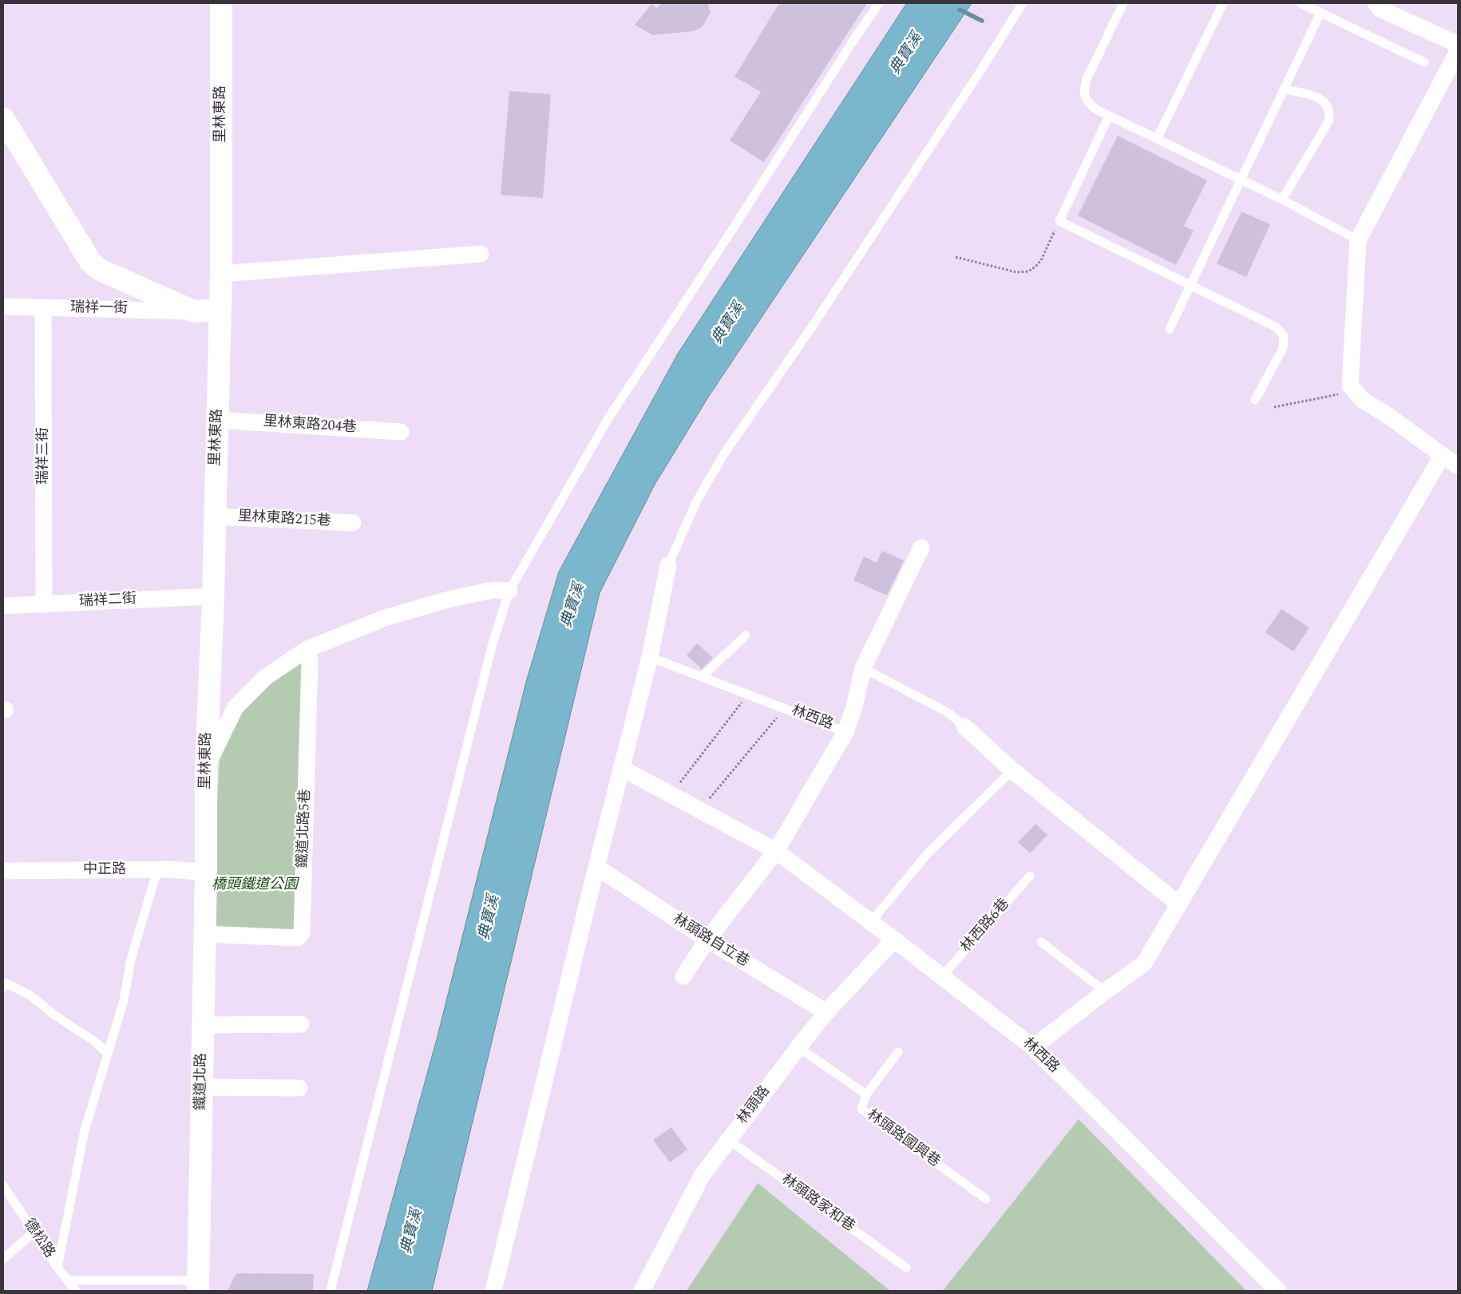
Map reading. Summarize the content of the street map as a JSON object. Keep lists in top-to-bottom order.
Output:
{
  "streets": {
    "street": [
      "里林東路",
      "瑞祥一街",
      "里林東路204巷",
      "瑞祥三街",
      "里林東路215巷",
      "瑞祥二街",
      "林西路",
      "鐵道北路5巷",
      "中正路",
      "林頭路自立巷",
      "鐵道北路",
      "林頭路"
    ],
    "lane": [
      "林西路6巷",
      "林頭路國興巷",
      "林頭路家和巷",
      "德松路"
    ]
  },
  "crossings": [
    ["里林東路", "里林東路204巷"],
    ["里林東路", "里林東路215巷"],
    ["里林東路", "瑞祥二街"],
    ["里林東路", "中正路"],
    ["里林東路", "鐵道北路"],
    ["瑞祥一街", "瑞祥三街"],
    ["瑞祥三街", "瑞祥二街"],
    ["林西路", "林西路6巷"],
    ["林西路", "林頭路自立巷"],
    ["林西路", "林頭路"],
    ["鐵道北路5巷", "鐵道北路"],
    ["中正路", "鐵道北路"],
    ["林頭路自立巷", "林頭路"],
    ["林頭路", "林頭路國興巷"],
    ["林頭路", "林頭路家和巷"]
  ],
  "water": ["典寶溪"],
  "parks": ["橋頭鐵道公園"]
}
